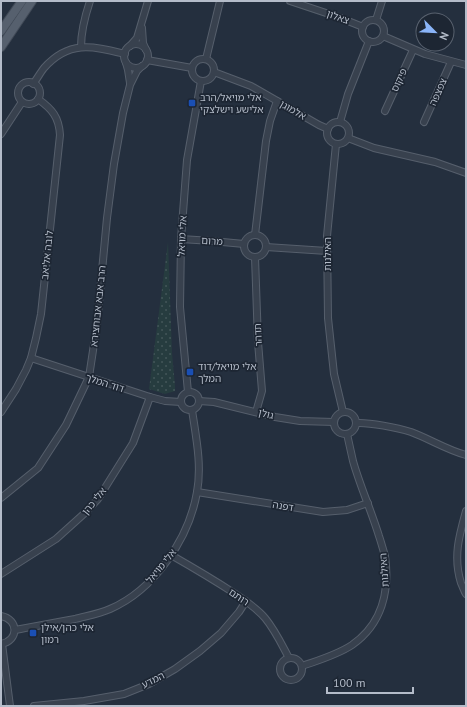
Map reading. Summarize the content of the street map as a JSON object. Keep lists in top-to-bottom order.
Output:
{
  "streets": {
    "street": [
      "צאלון",
      "פיקוס",
      "צפצפה",
      "אלמוגן",
      "אלי מויאל",
      "מרום",
      "האילנות",
      "לובה אליאב",
      "הרב אבא אבוחצירא",
      "תדהר",
      "דוד המלך",
      "גולן",
      "אלי כהן",
      "דפנה",
      "רותם",
      "המדע"
    ]
  },
  "crossings": [
    ["אלמוגן", "אלי מויאל"],
    ["אלמוגן", "האילנות"],
    ["אלי מויאל", "מרום"],
    ["אלי מויאל", "דוד המלך"],
    ["אלי מויאל", "גולן"],
    ["אלי מויאל", "דפנה"],
    ["אלי מויאל", "רותם"],
    ["מרום", "תדהר"],
    ["האילנות", "גולן"],
    ["האילנות", "דפנה"],
    ["האילנות", "רותם"],
    ["לובה אליאב", "דוד המלך"],
    ["הרב אבא אבוחצירא", "דוד המלך"],
    ["תדהר", "גולן"],
    ["דוד המלך", "גולן"],
    ["דוד המלך", "אלי כהן"],
    ["רותם", "המדע"]
  ],
  "places": {
    "transit": ["אלי מויאל/הרב אלישע וישלצקי", "אלי מויאל/דוד המלך", "אלי כהן/אילן רמון"]
  },
  "scale_bar": "100 m",
  "north": "bottom right"
}
